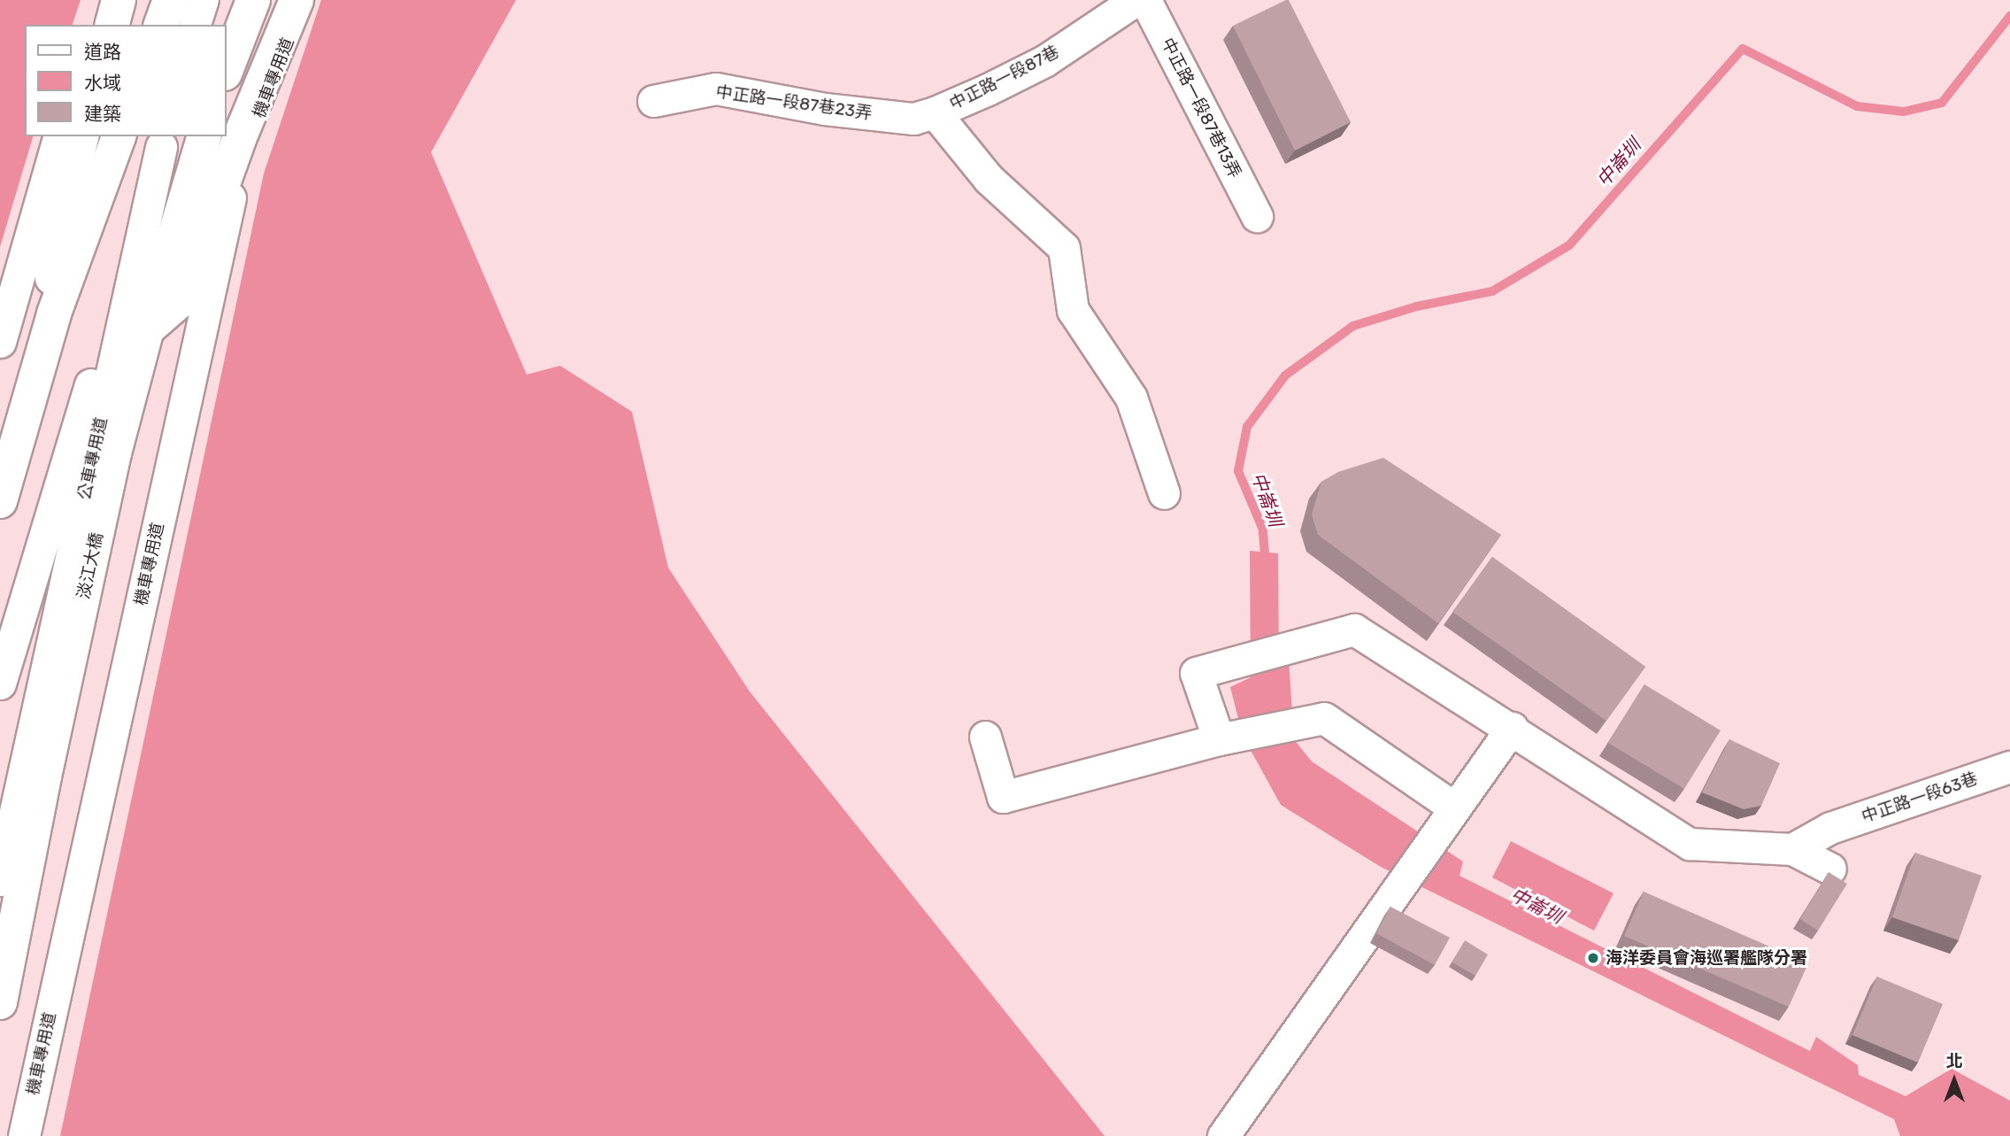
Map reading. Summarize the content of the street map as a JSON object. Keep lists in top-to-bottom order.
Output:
{
  "streets": {
    "highway": ["淡江大橋"],
    "street": [
      "機車專用道",
      "中正路一段87巷",
      "中正路一段87巷23弄",
      "中正路一段87巷13弄",
      "公車專用道",
      "中正路一段63巷"
    ]
  },
  "crossings": [
    ["中正路一段87巷", "中正路一段87巷23弄"]
  ],
  "water": ["中崙圳"],
  "places": ["海洋委員會海巡署艦隊分署"],
  "legend": ["道路", "水域", "建築"],
  "north": "top"
}
